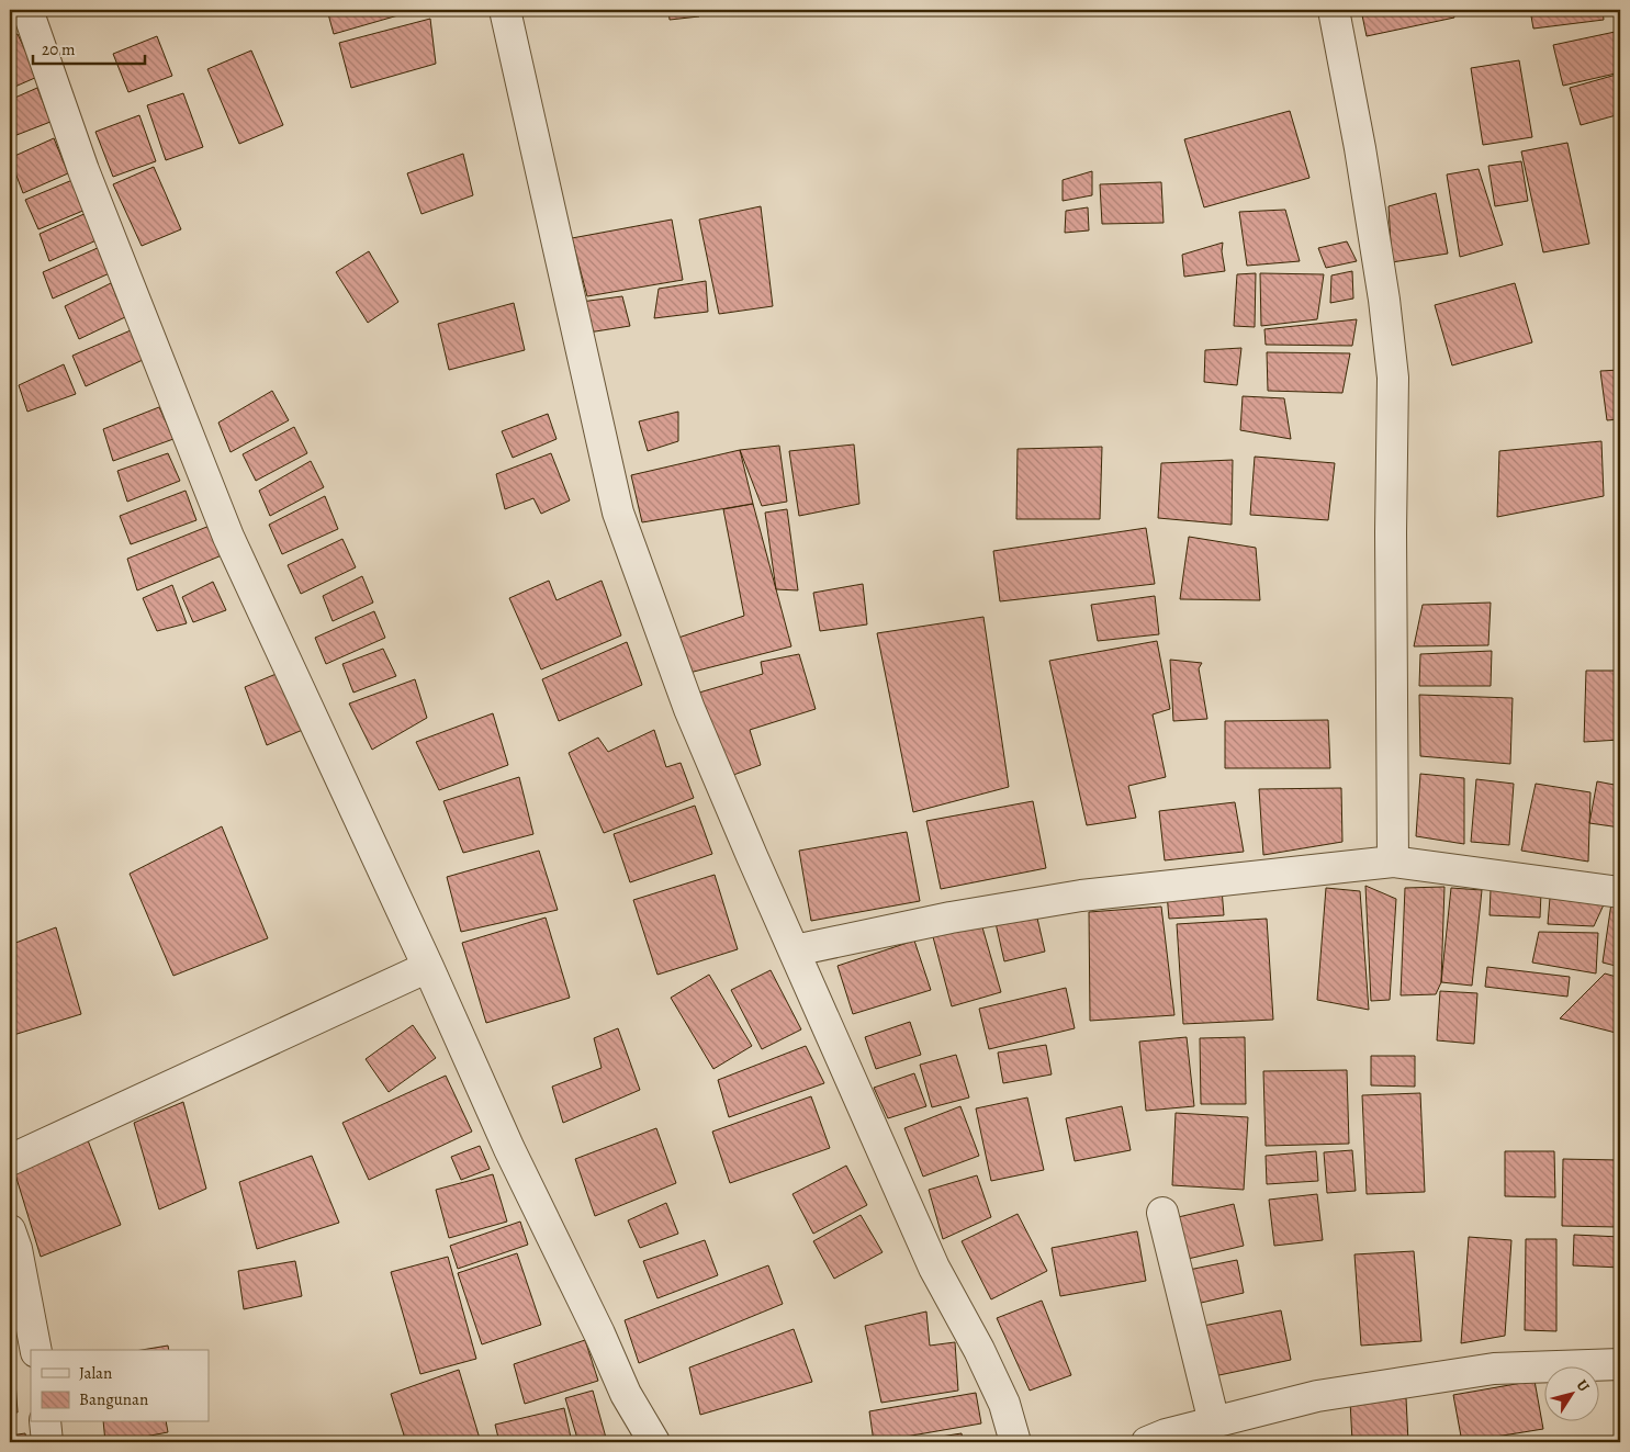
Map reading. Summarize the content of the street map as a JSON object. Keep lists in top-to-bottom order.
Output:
{
  "legend": ["Jalan", "Bangunan"],
  "scale_bar": "20 m",
  "north": "top right"
}
